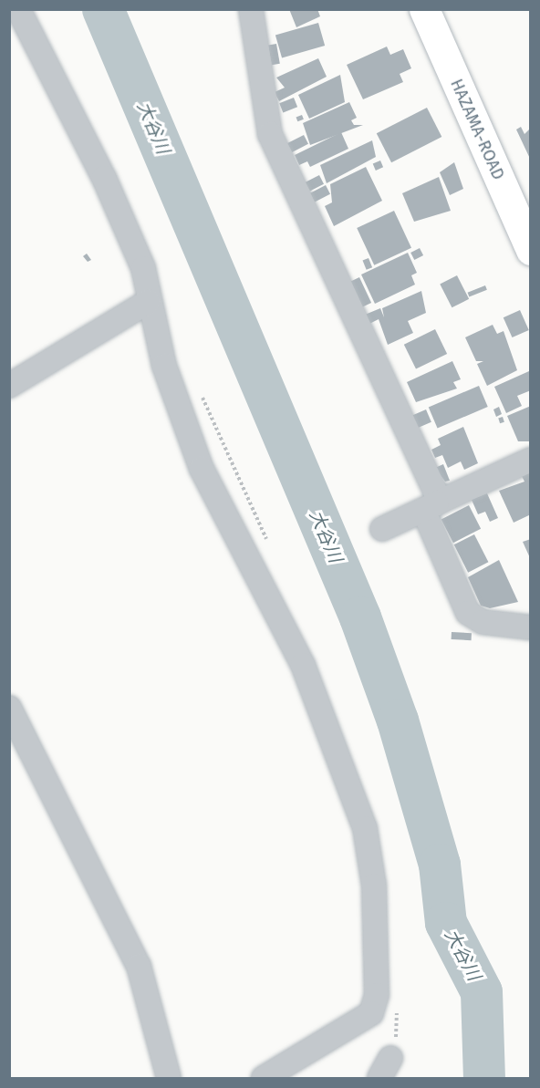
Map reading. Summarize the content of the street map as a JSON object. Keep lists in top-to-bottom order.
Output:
{
  "streets": {
    "street": ["HAZAMA-ROAD"]
  },
  "water": ["大谷川"]
}
